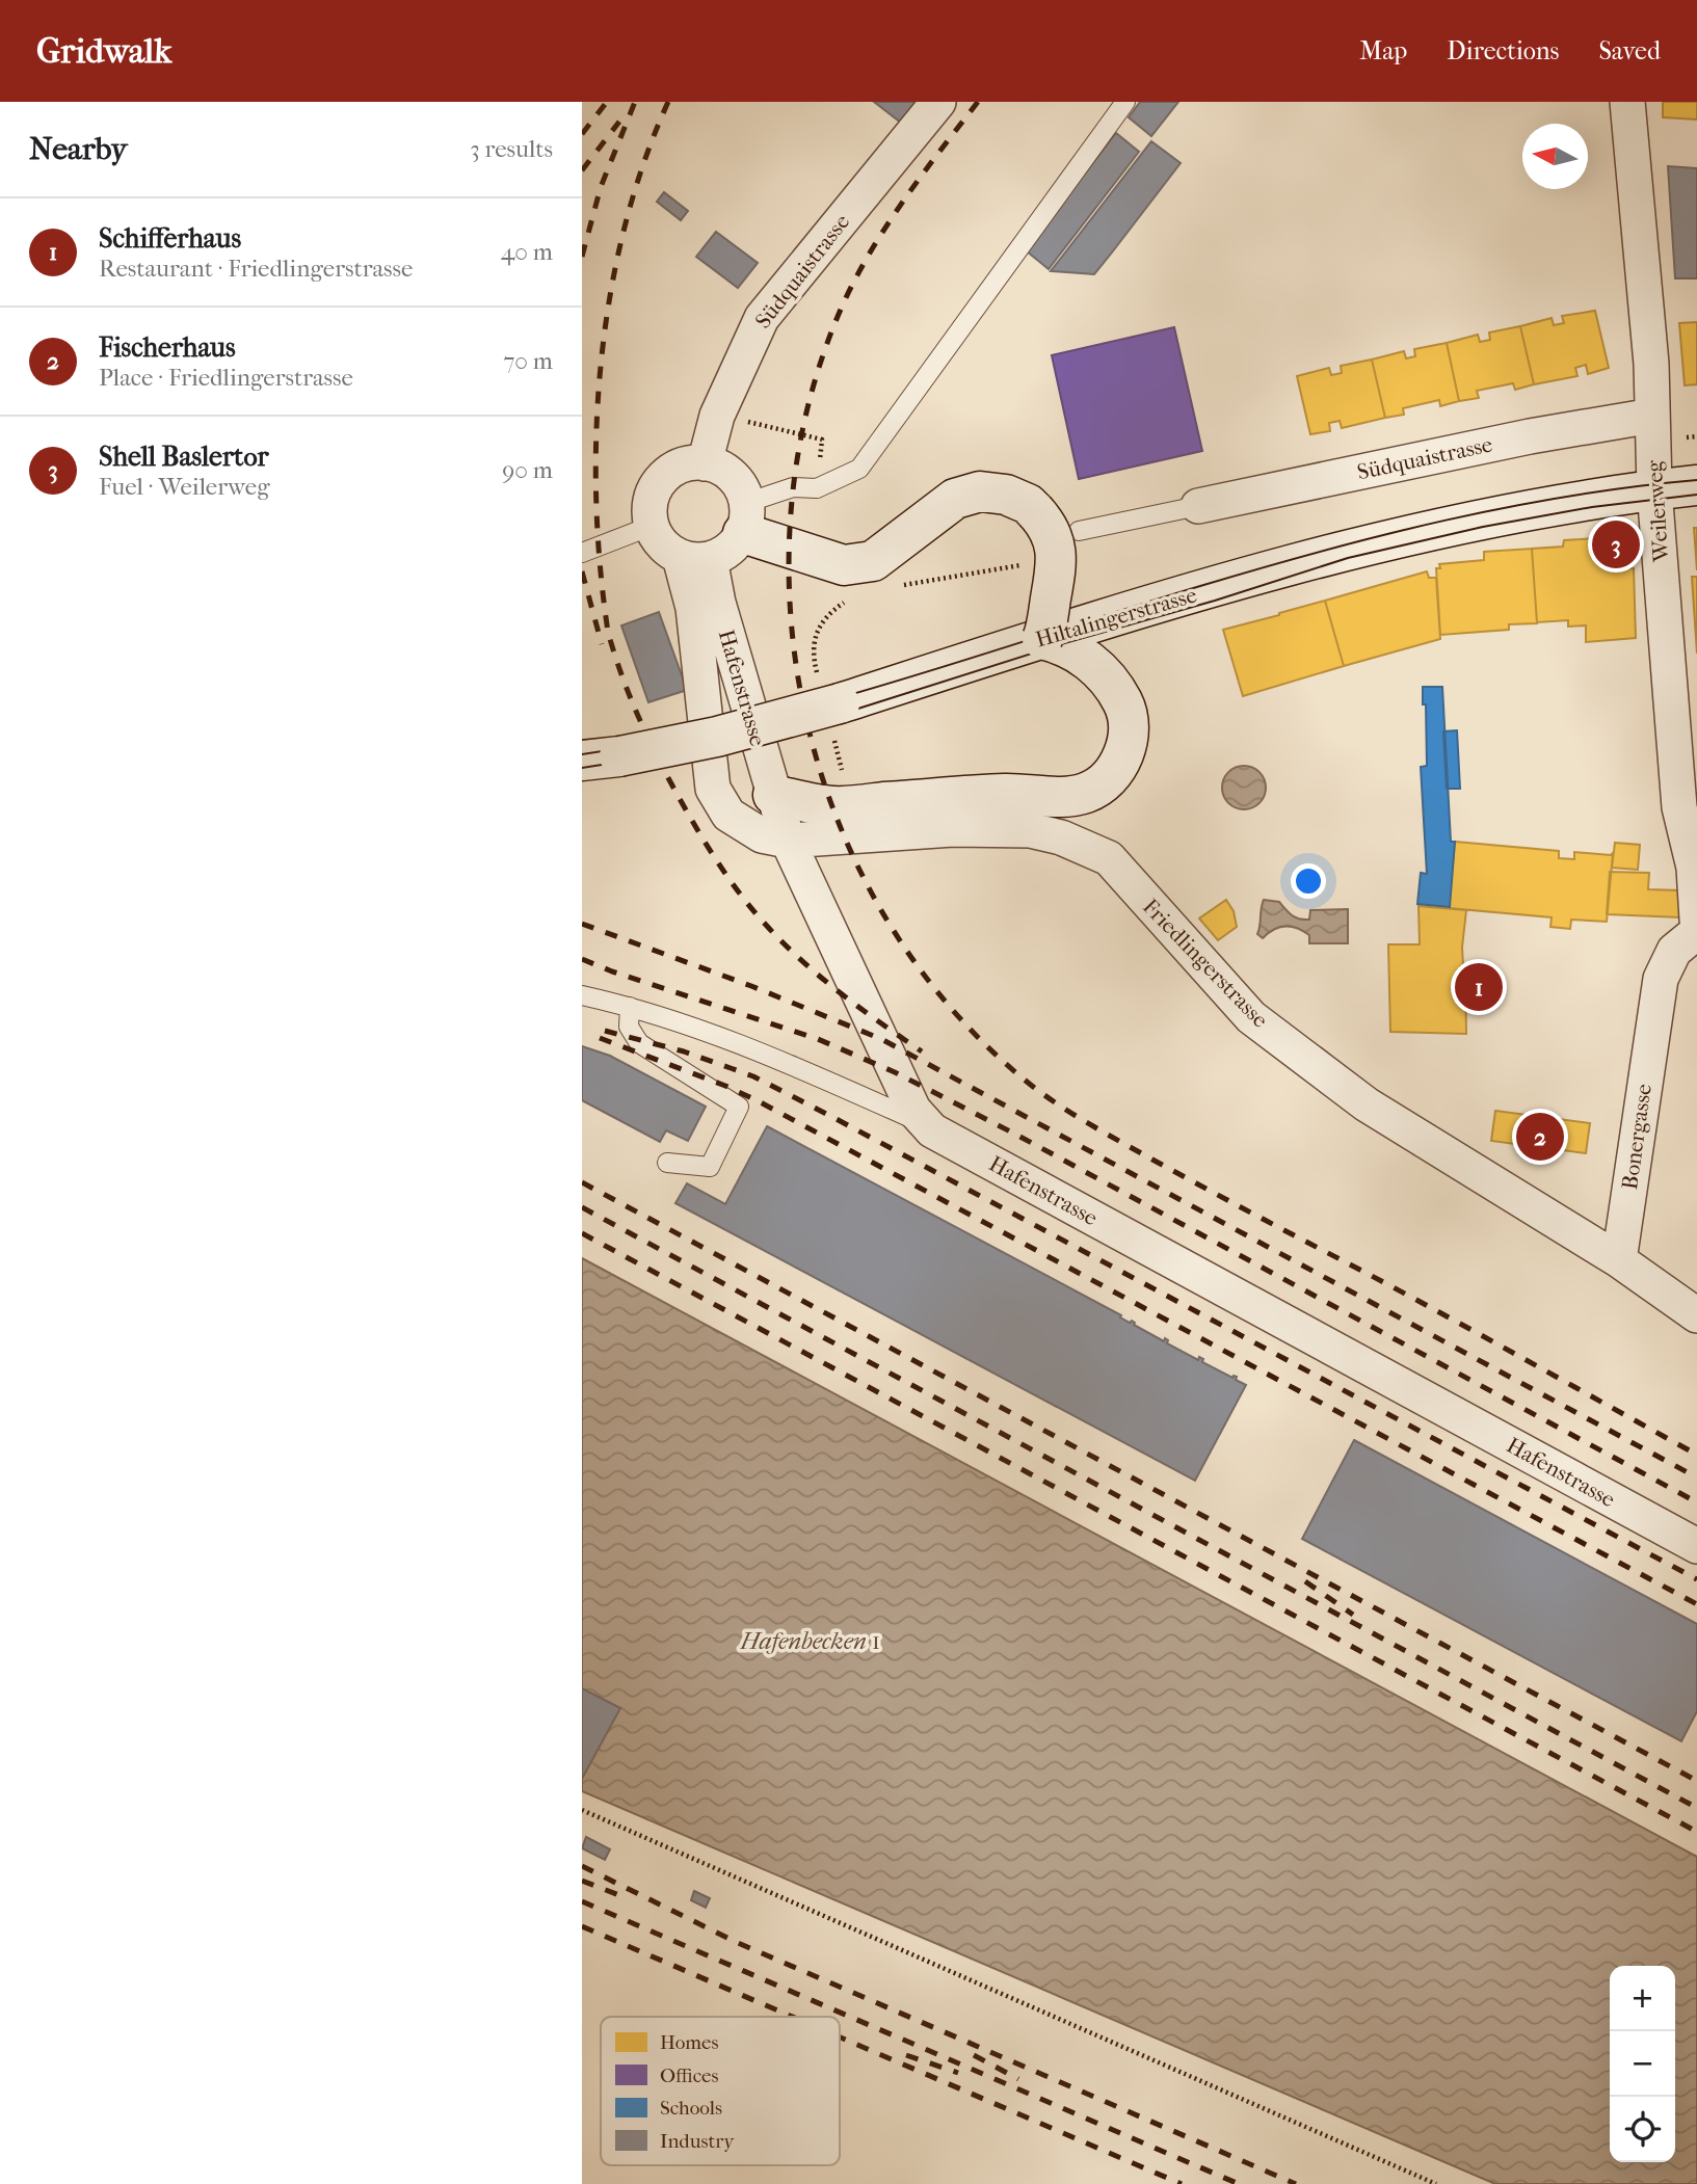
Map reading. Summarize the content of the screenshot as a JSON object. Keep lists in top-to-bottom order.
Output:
{
  "streets": {
    "main road": ["Hiltalingerstrasse"],
    "street": [
      "Südquaistrasse",
      "Weilerweg",
      "Hafenstrasse",
      "Friedlingerstrasse",
      "Bonergasse"
    ]
  },
  "crossings": [
    ["Südquaistrasse", "Weilerweg"],
    ["Südquaistrasse", "Hafenstrasse"],
    ["Weilerweg", "Hiltalingerstrasse"],
    ["Hafenstrasse", "Friedlingerstrasse"],
    ["Friedlingerstrasse", "Bonergasse"]
  ],
  "water": ["Hafenbecken 1"],
  "legend": [
    "Homes",
    "Offices",
    "Schools",
    "Industry"
  ],
  "north": "left",
  "page": {
    "header": "Gridwalk",
    "nav": ["Map", "Directions", "Saved"],
    "heading": ["Nearby", "3 results"],
    "list": [
      {
        "mark": "1",
        "name": "Schifferhaus",
        "note": "Restaurant · Friedlingerstrasse",
        "value": "40 m"
      },
      {
        "mark": "2",
        "name": "Fischerhaus",
        "note": "Place · Friedlingerstrasse",
        "value": "70 m"
      },
      {
        "mark": "3",
        "name": "Shell Baslertor",
        "note": "Fuel · Weilerweg",
        "value": "90 m"
      }
    ],
    "pins": ["3", "1", "2"],
    "map_buttons": ["+", "−"]
  }
}
